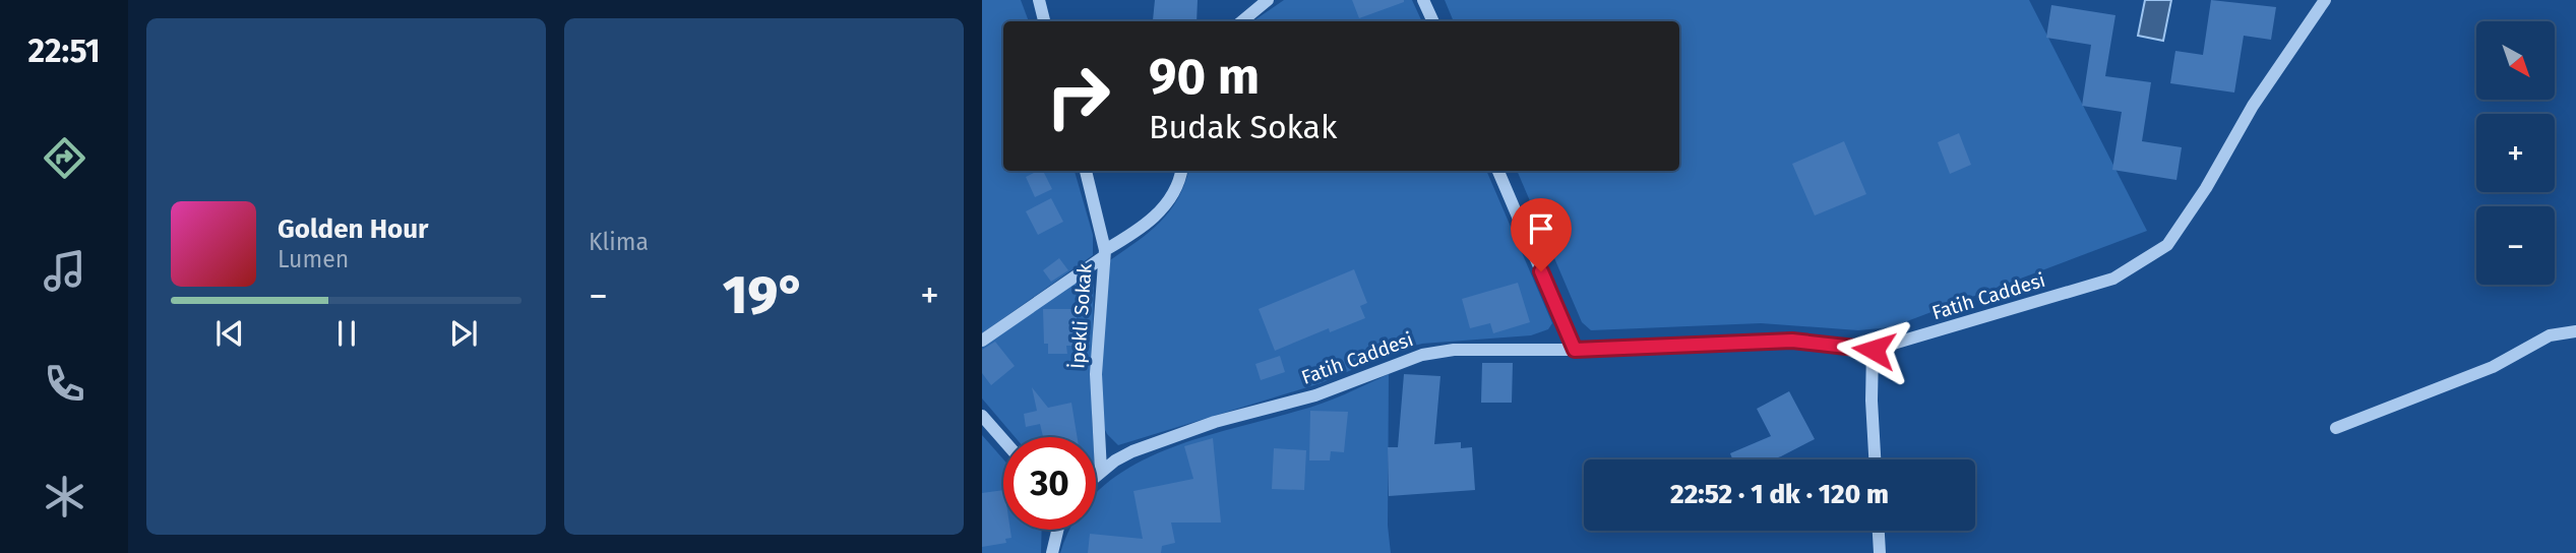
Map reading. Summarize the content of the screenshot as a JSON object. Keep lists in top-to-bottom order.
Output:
{
  "streets": {
    "street": ["Fatih Caddesi", "İpekli Sokak"]
  },
  "crossings": [
    ["Fatih Caddesi", "İpekli Sokak"]
  ],
  "north": "bottom right",
  "page": {
    "tabs": "22:51",
    "tile": "Klima",
    "map_buttons": ["+", "−"],
    "turn": ["90 m", "Budak Sokak"],
    "song": ["Golden Hour", "Lumen"],
    "heat": ["−", "19°", "+"],
    "limit": "30",
    "trip": "22:52 · 1 dk · 120 m"
  }
}
